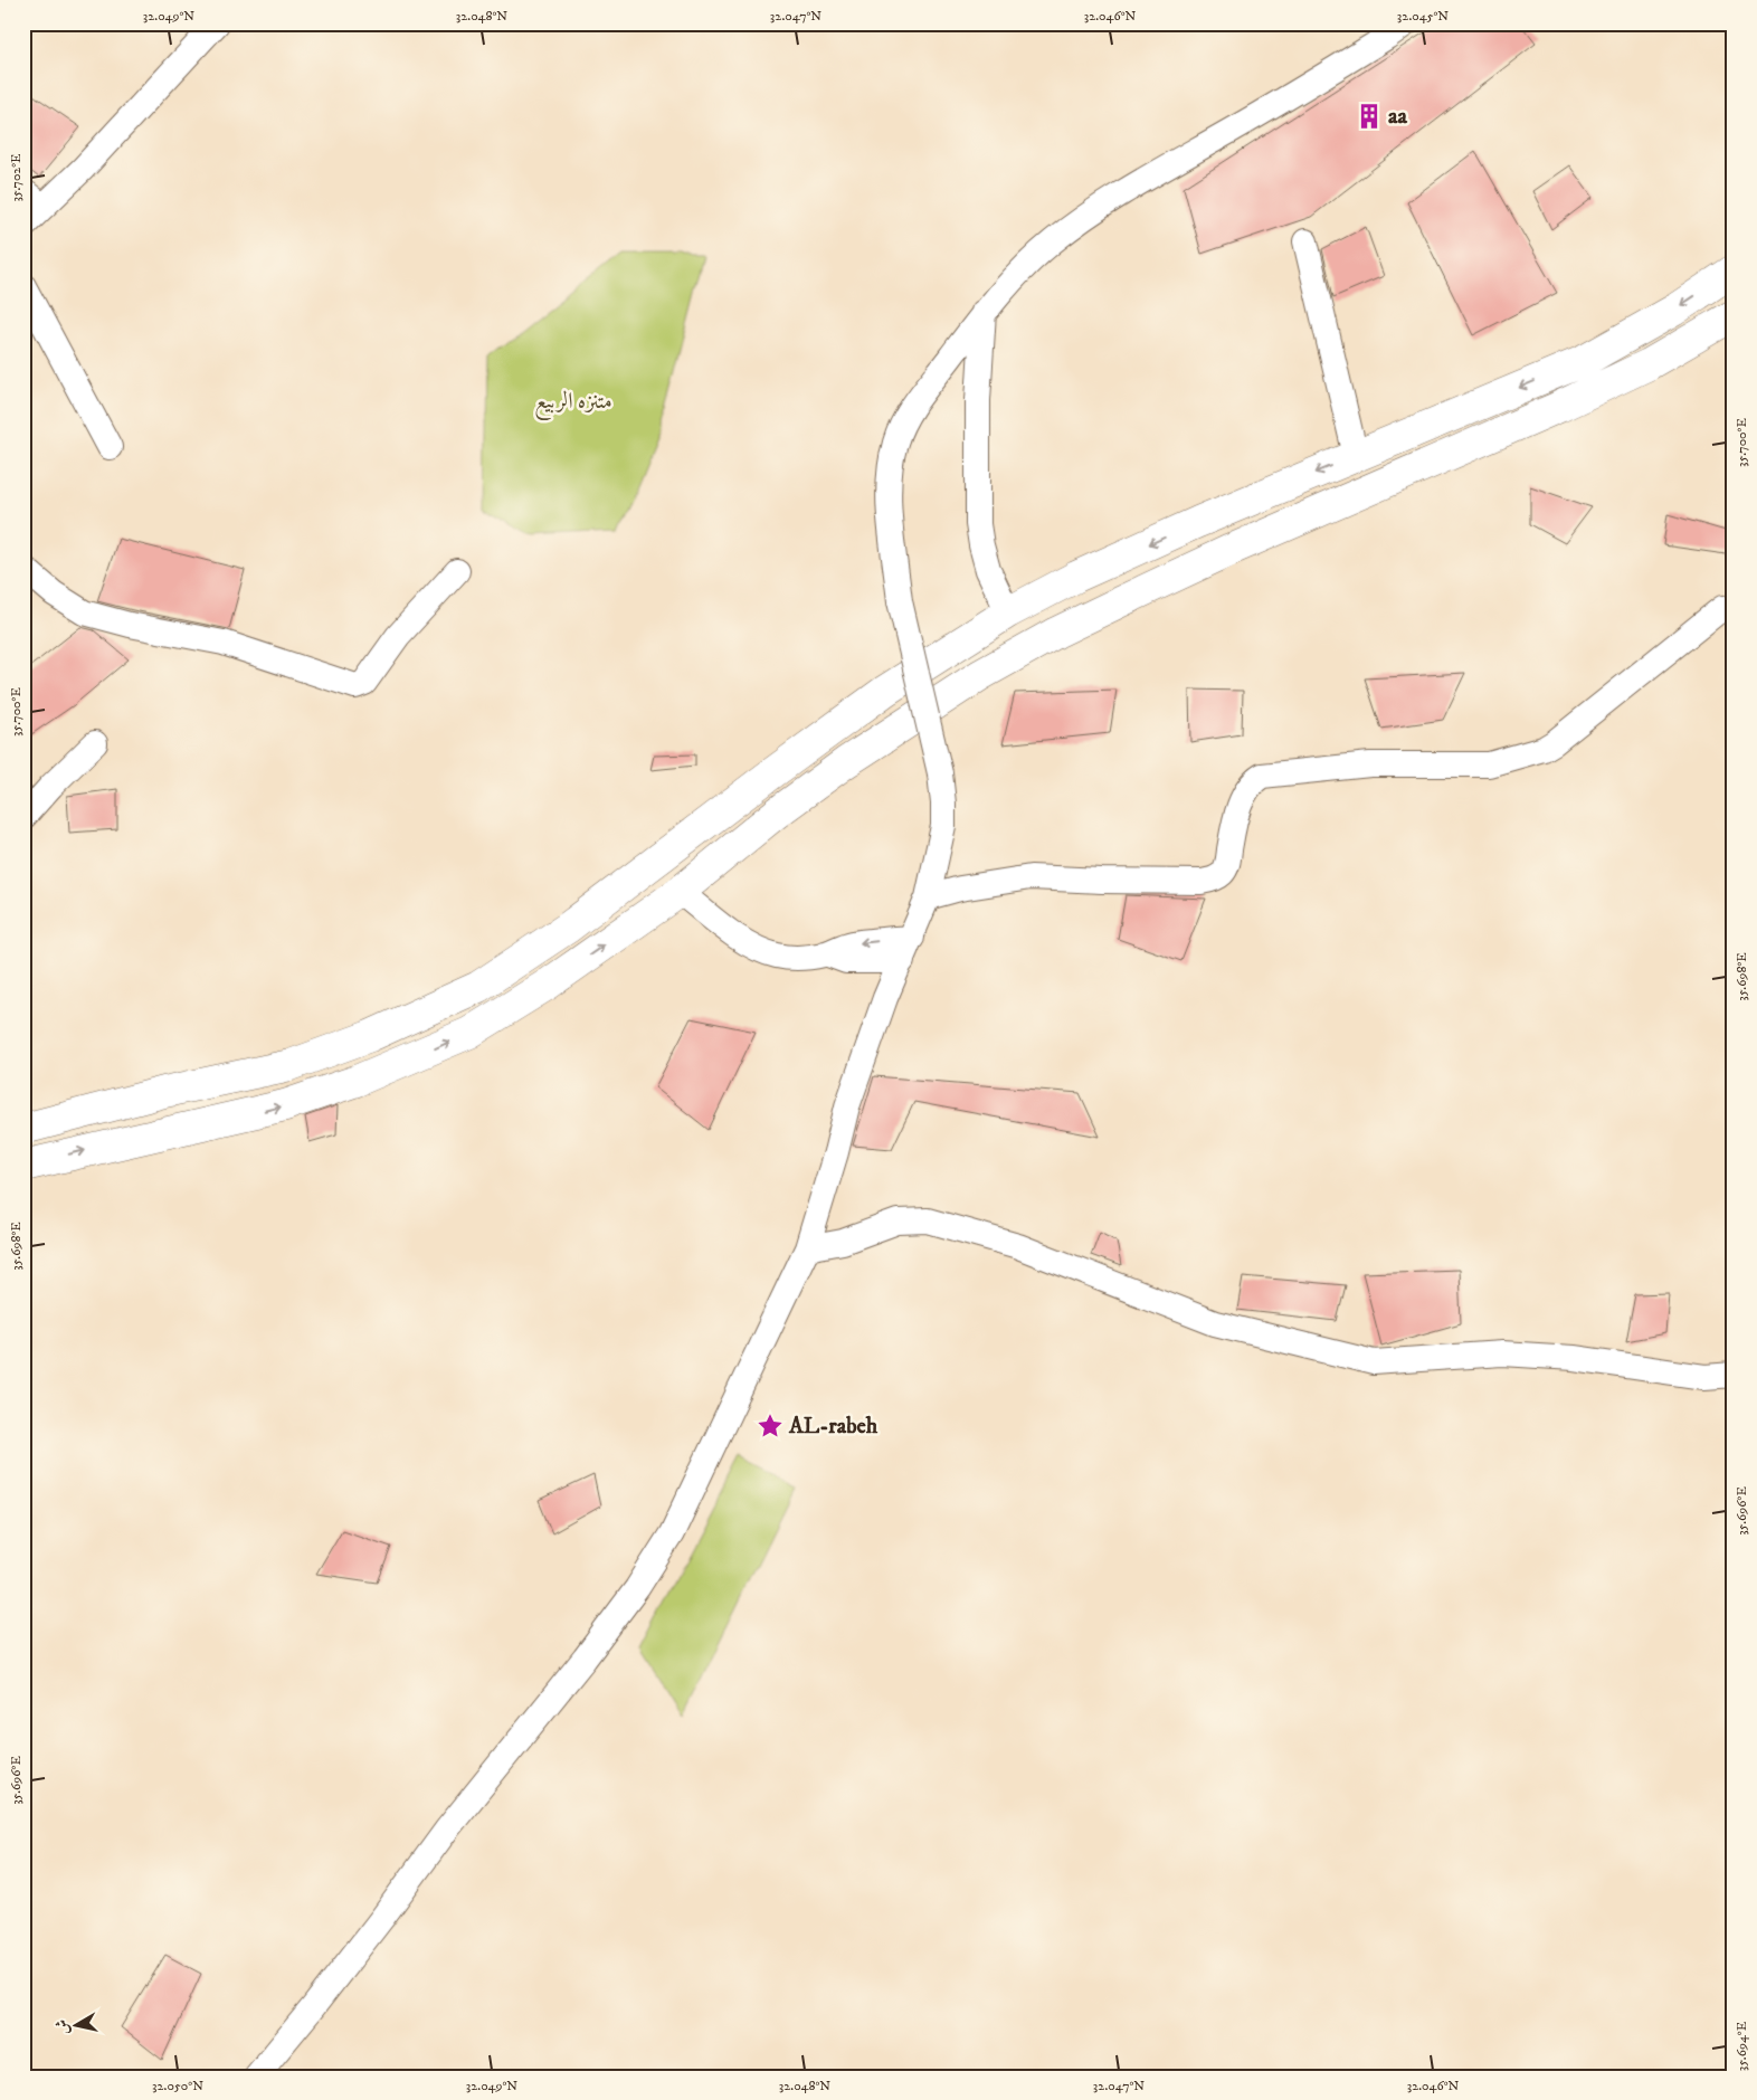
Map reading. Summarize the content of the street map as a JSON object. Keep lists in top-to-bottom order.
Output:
{
  "parks": ["متنزه الربيع"],
  "places": {
    "building": ["aa"],
    "place": ["AL-rabeh"]
  },
  "north": "left",
  "coordinates": [
    "32.049°N",
    "32.048°N",
    "32.047°N",
    "32.046°N",
    "32.045°N",
    "35.702°E",
    "35.700°E",
    "35.698°E",
    "35.696°E",
    "35.694°E",
    "32.050°N"
  ]
}
